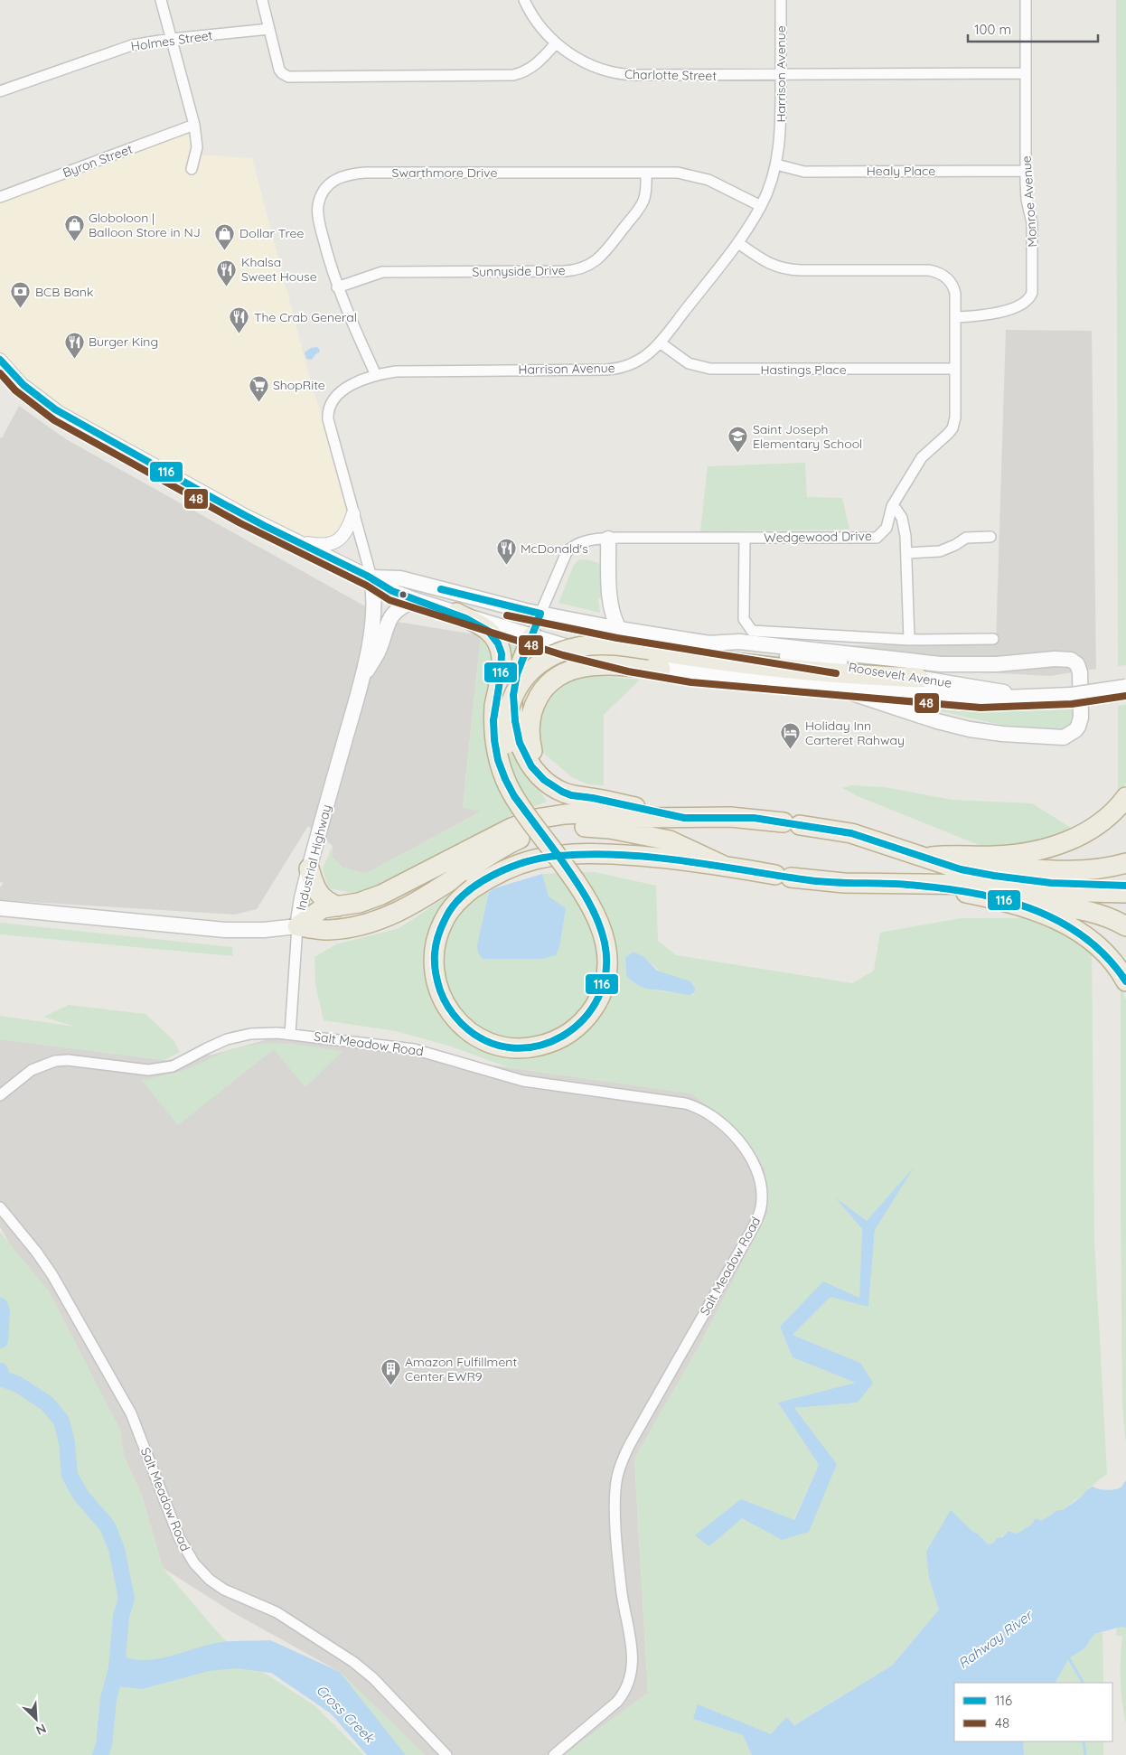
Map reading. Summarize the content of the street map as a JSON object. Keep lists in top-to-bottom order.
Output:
{
  "streets": {
    "main road": ["Roosevelt Avenue", "Industrial Highway"],
    "street": [
      "Holmes Street",
      "Harrison Avenue",
      "Charlotte Street",
      "Byron Street",
      "Healy Place",
      "Swarthmore Drive",
      "Monroe Avenue",
      "Sunnyside Drive",
      "Hastings Place",
      "Wedgewood Drive",
      "Salt Meadow Road"
    ]
  },
  "crossings": [
    ["Harrison Avenue", "Charlotte Street"],
    ["Harrison Avenue", "Healy Place"],
    ["Harrison Avenue", "Swarthmore Drive"],
    ["Harrison Avenue", "Hastings Place"],
    ["Harrison Avenue", "Wedgewood Drive"],
    ["Harrison Avenue", "Roosevelt Avenue"],
    ["Harrison Avenue", "Industrial Highway"],
    ["Charlotte Street", "Monroe Avenue"],
    ["Healy Place", "Monroe Avenue"],
    ["Swarthmore Drive", "Sunnyside Drive"],
    ["Monroe Avenue", "Wedgewood Drive"],
    ["Hastings Place", "Wedgewood Drive"],
    ["Wedgewood Drive", "Roosevelt Avenue"],
    ["Roosevelt Avenue", "Industrial Highway"]
  ],
  "water": ["Rahway River", "Cross Creek"],
  "places": {
    "shop": ["Globoloon | Balloon Store in NJ", "Dollar Tree"],
    "restaurant": [
      "Khalsa Sweet House",
      "The Crab General",
      "Burger King",
      "McDonald's"
    ],
    "bank": ["BCB Bank"],
    "supermarket": ["ShopRite"],
    "school or university": ["Saint Joseph Elementary School"],
    "hotel": ["Holiday Inn Carteret Rahway"],
    "building": ["Amazon Fulfillment Center EWR9"]
  },
  "lines": ["transit line 116", "transit line 48"],
  "legend": ["116", "48"],
  "scale_bar": "100 m",
  "north": "bottom right"
}
